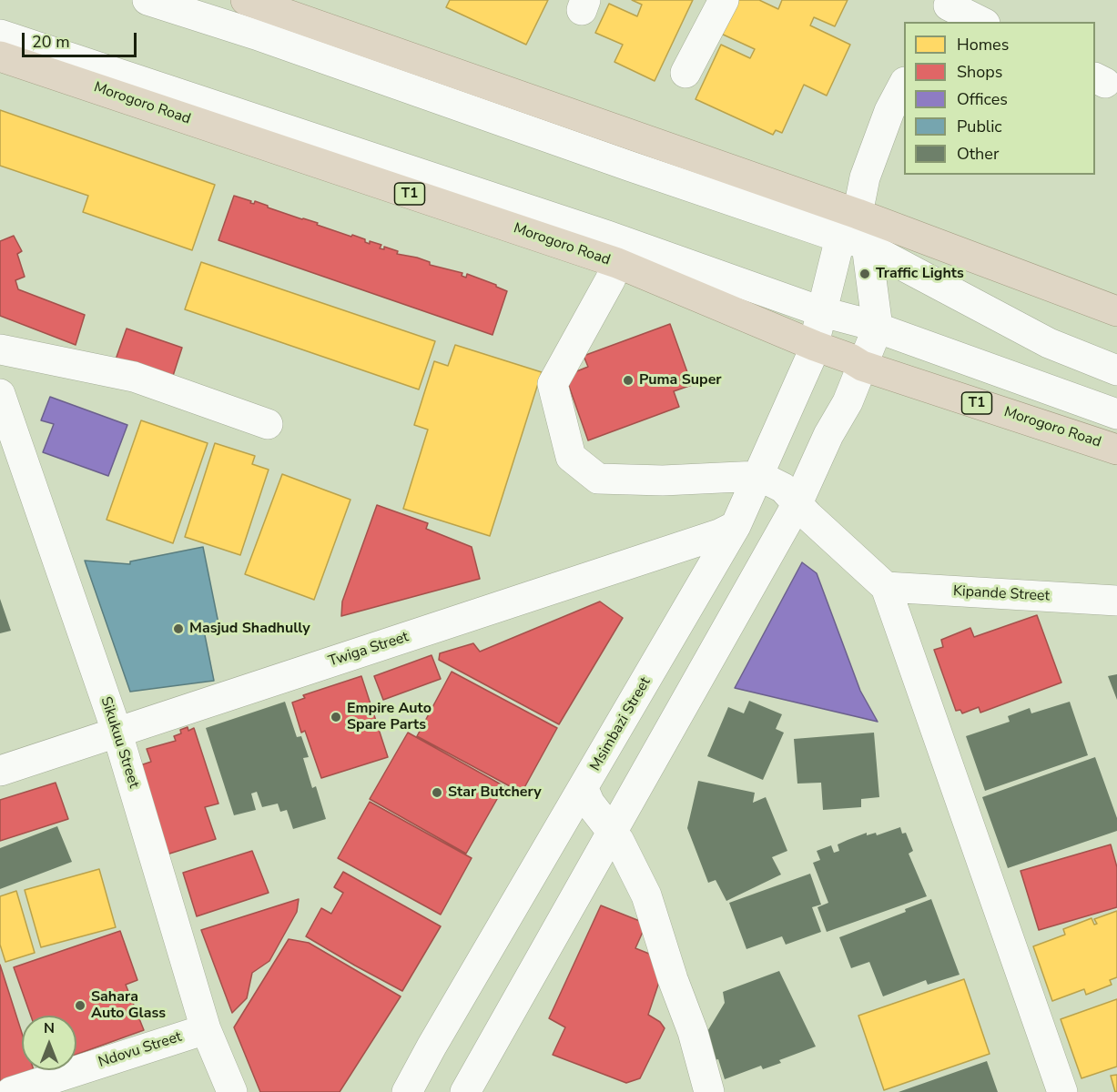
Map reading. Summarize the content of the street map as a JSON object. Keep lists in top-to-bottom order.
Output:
{
  "streets": {
    "highway": ["Morogoro Road", "T1"],
    "street": [
      "Kipande Street",
      "Twiga Street",
      "Msimbazi Street",
      "Sikukuu Street",
      "Ndovu Street"
    ]
  },
  "crossings": [
    ["Morogoro Road", "Msimbazi Street"],
    ["Twiga Street", "Msimbazi Street"],
    ["Twiga Street", "Sikukuu Street"],
    ["Sikukuu Street", "Ndovu Street"]
  ],
  "places": [
    "Traffic Lights",
    "Puma Super",
    "Masjud Shadhully",
    "Empire Auto Spare Parts",
    "Star Butchery",
    "Sahara Auto Glass"
  ],
  "legend": [
    "Homes",
    "Shops",
    "Offices",
    "Public",
    "Other"
  ],
  "scale_bar": "20 m",
  "north": "top"
}
